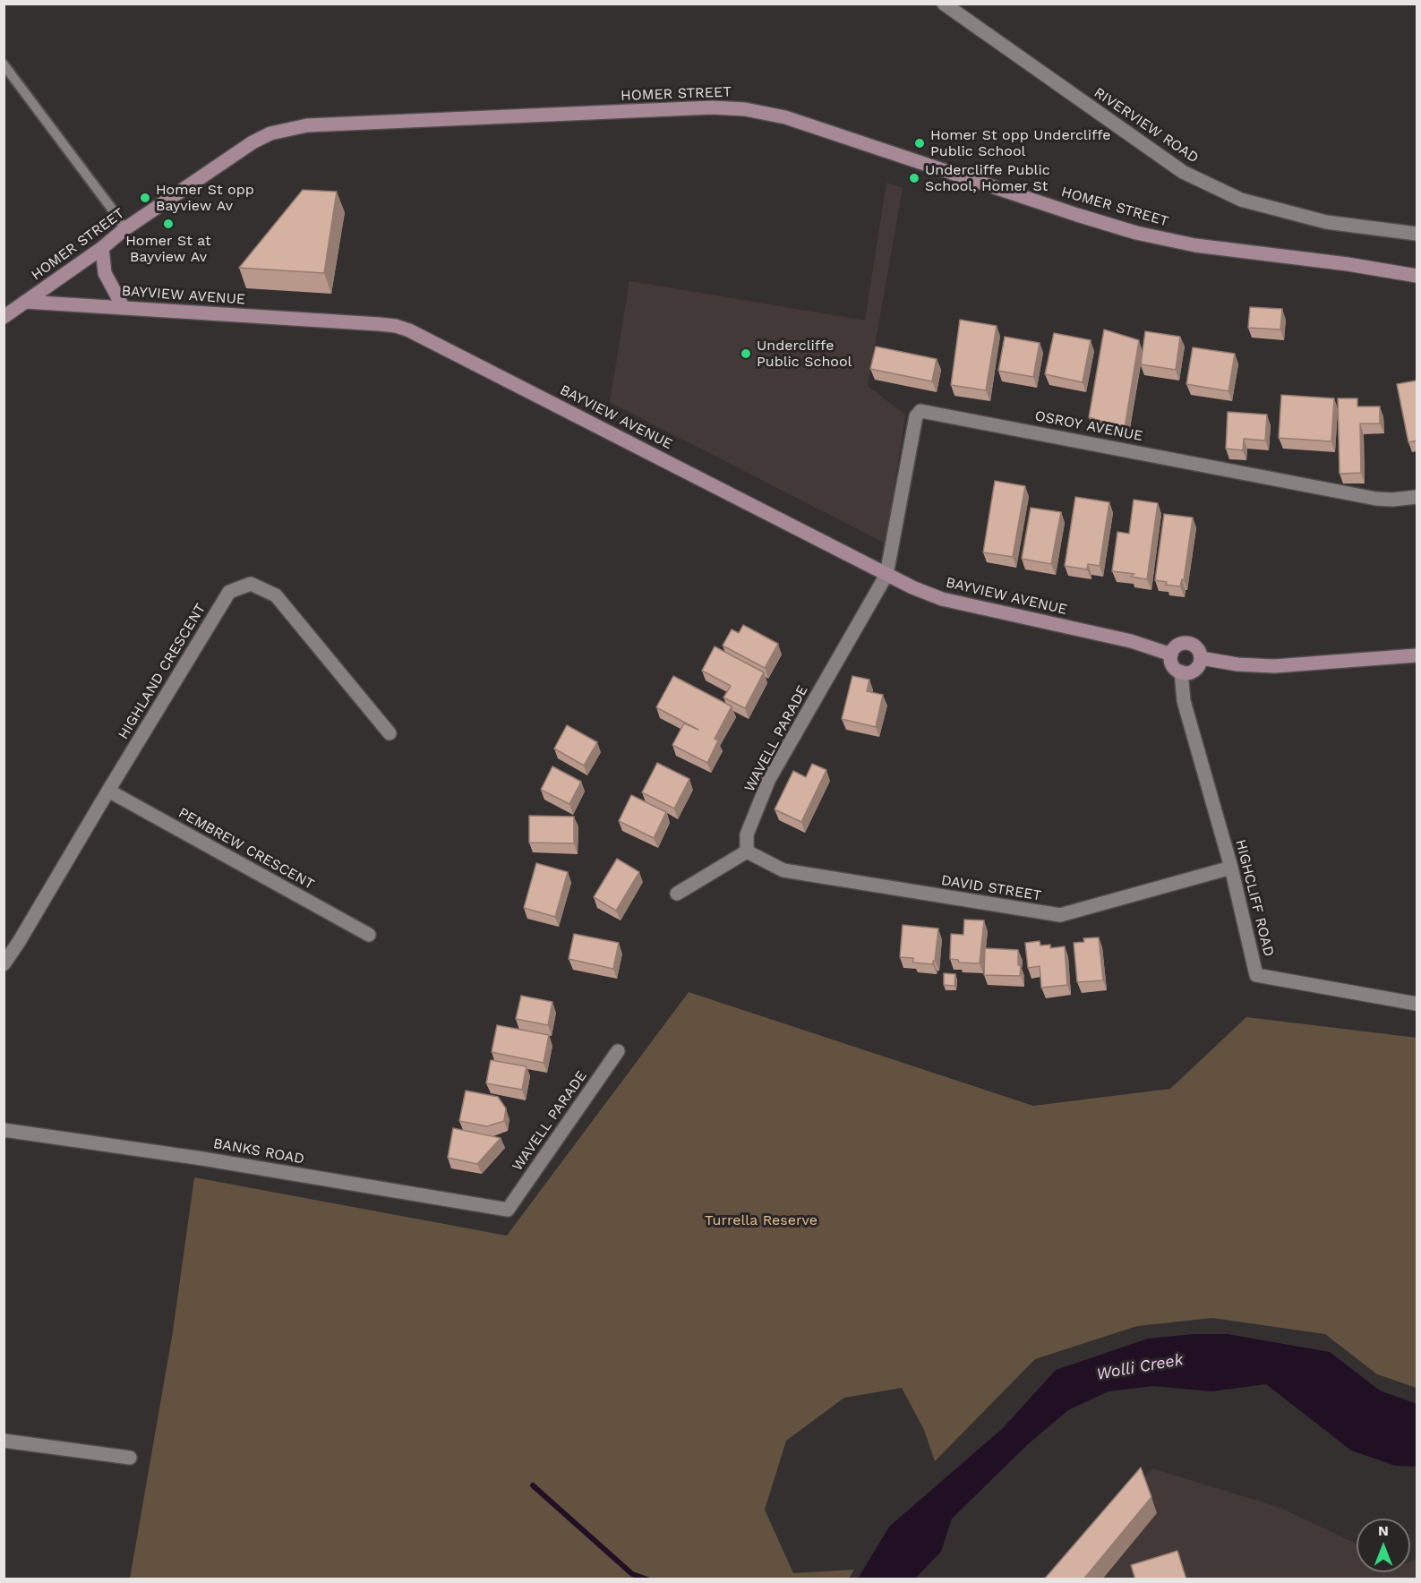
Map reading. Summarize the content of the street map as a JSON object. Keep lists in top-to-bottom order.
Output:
{
  "streets": {
    "main road": ["HOMER STREET", "BAYVIEW AVENUE"],
    "street": [
      "RIVERVIEW ROAD",
      "OSROY AVENUE",
      "HIGHLAND CRESCENT",
      "WAVELL PARADE",
      "PEMBREW CRESCENT",
      "DAVID STREET",
      "HIGHCLIFF ROAD",
      "BANKS ROAD"
    ]
  },
  "crossings": [
    ["HOMER STREET", "BAYVIEW AVENUE"],
    ["BAYVIEW AVENUE", "OSROY AVENUE"],
    ["BAYVIEW AVENUE", "WAVELL PARADE"],
    ["BAYVIEW AVENUE", "HIGHCLIFF ROAD"],
    ["OSROY AVENUE", "WAVELL PARADE"],
    ["HIGHLAND CRESCENT", "PEMBREW CRESCENT"],
    ["WAVELL PARADE", "DAVID STREET"],
    ["WAVELL PARADE", "BANKS ROAD"],
    ["DAVID STREET", "HIGHCLIFF ROAD"]
  ],
  "water": ["Wolli Creek"],
  "parks": ["Turrella Reserve"],
  "places": [
    "Homer St opp Undercliffe Public School",
    "Undercliffe Public School, Homer St",
    "Homer St opp Bayview Av",
    "Homer St at Bayview Av",
    "Undercliffe Public School"
  ],
  "north": "top"
}
